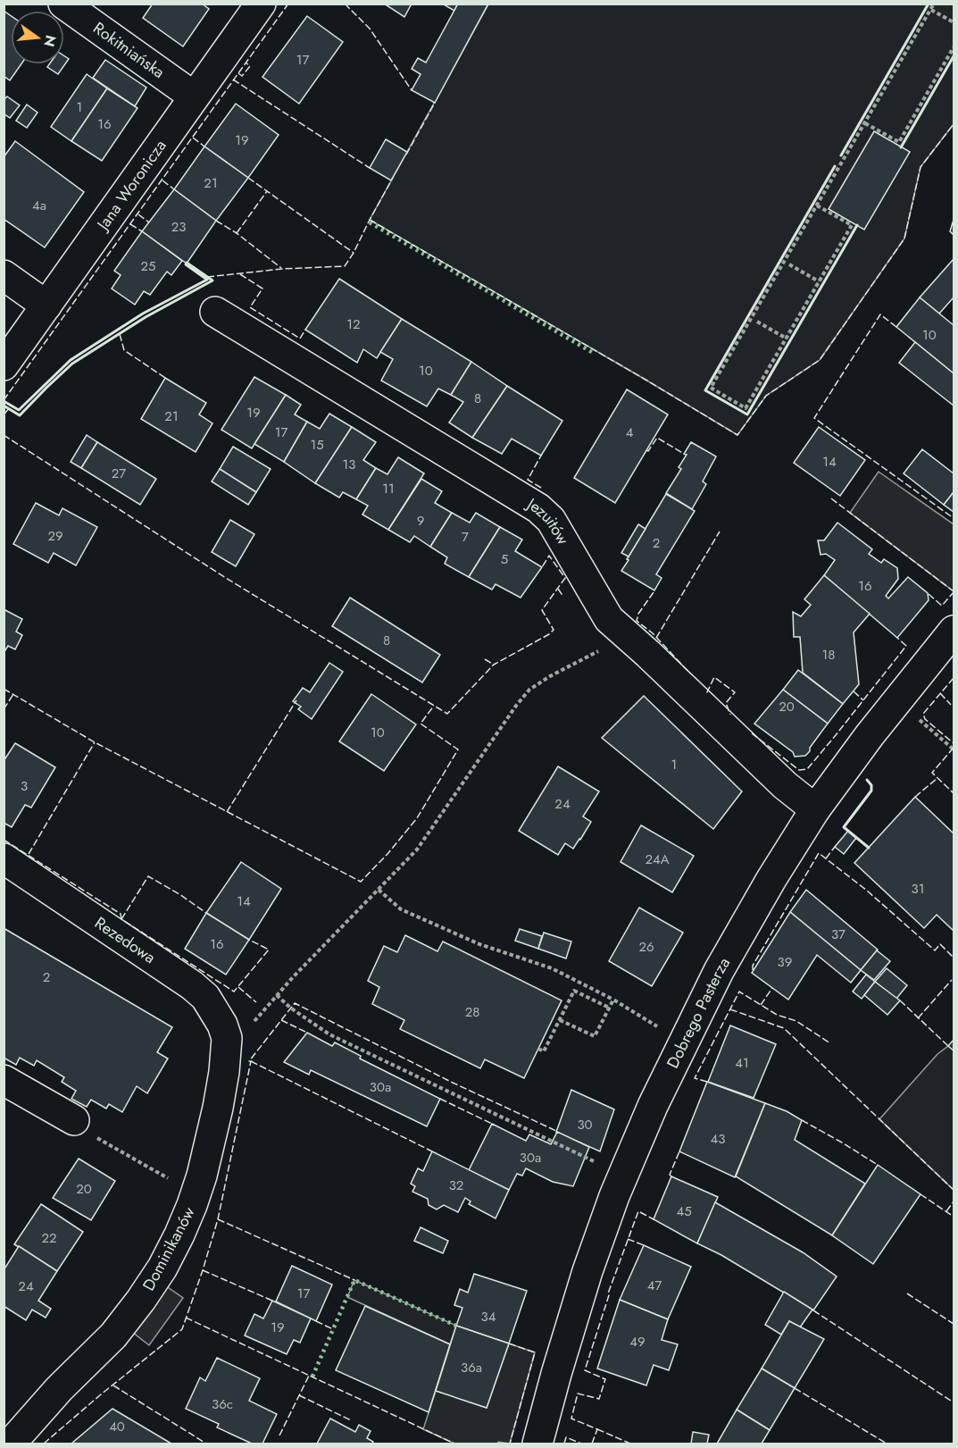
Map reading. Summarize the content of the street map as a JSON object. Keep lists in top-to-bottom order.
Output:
{
  "streets": {
    "street": [
      "Rokitniańska",
      "Jana Woronicza",
      "Jezuitów",
      "Rezedowa",
      "Dobrego Pasterza",
      "Dominikanów"
    ]
  },
  "crossings": [
    ["Rokitniańska", "Jana Woronicza"],
    ["Jezuitów", "Dobrego Pasterza"],
    ["Rezedowa", "Dominikanów"]
  ],
  "house_numbers": [
    "17",
    "1",
    "16",
    "19",
    "21",
    "4a",
    "23",
    "25",
    "12",
    "10",
    "10",
    "8",
    "19",
    "21",
    "17",
    "4",
    "15",
    "14",
    "13",
    "27",
    "11",
    "9",
    "29",
    "7",
    "2",
    "5",
    "16",
    "8",
    "18",
    "20",
    "10",
    "1",
    "3",
    "24",
    "24A",
    "31",
    "14",
    "37",
    "16",
    "26",
    "39",
    "2",
    "28",
    "41",
    "30a",
    "30",
    "43",
    "30a",
    "32",
    "20",
    "45",
    "22",
    "47",
    "24",
    "17",
    "34",
    "19",
    "49",
    "36a",
    "36c",
    "40"
  ],
  "north": "right"
}
